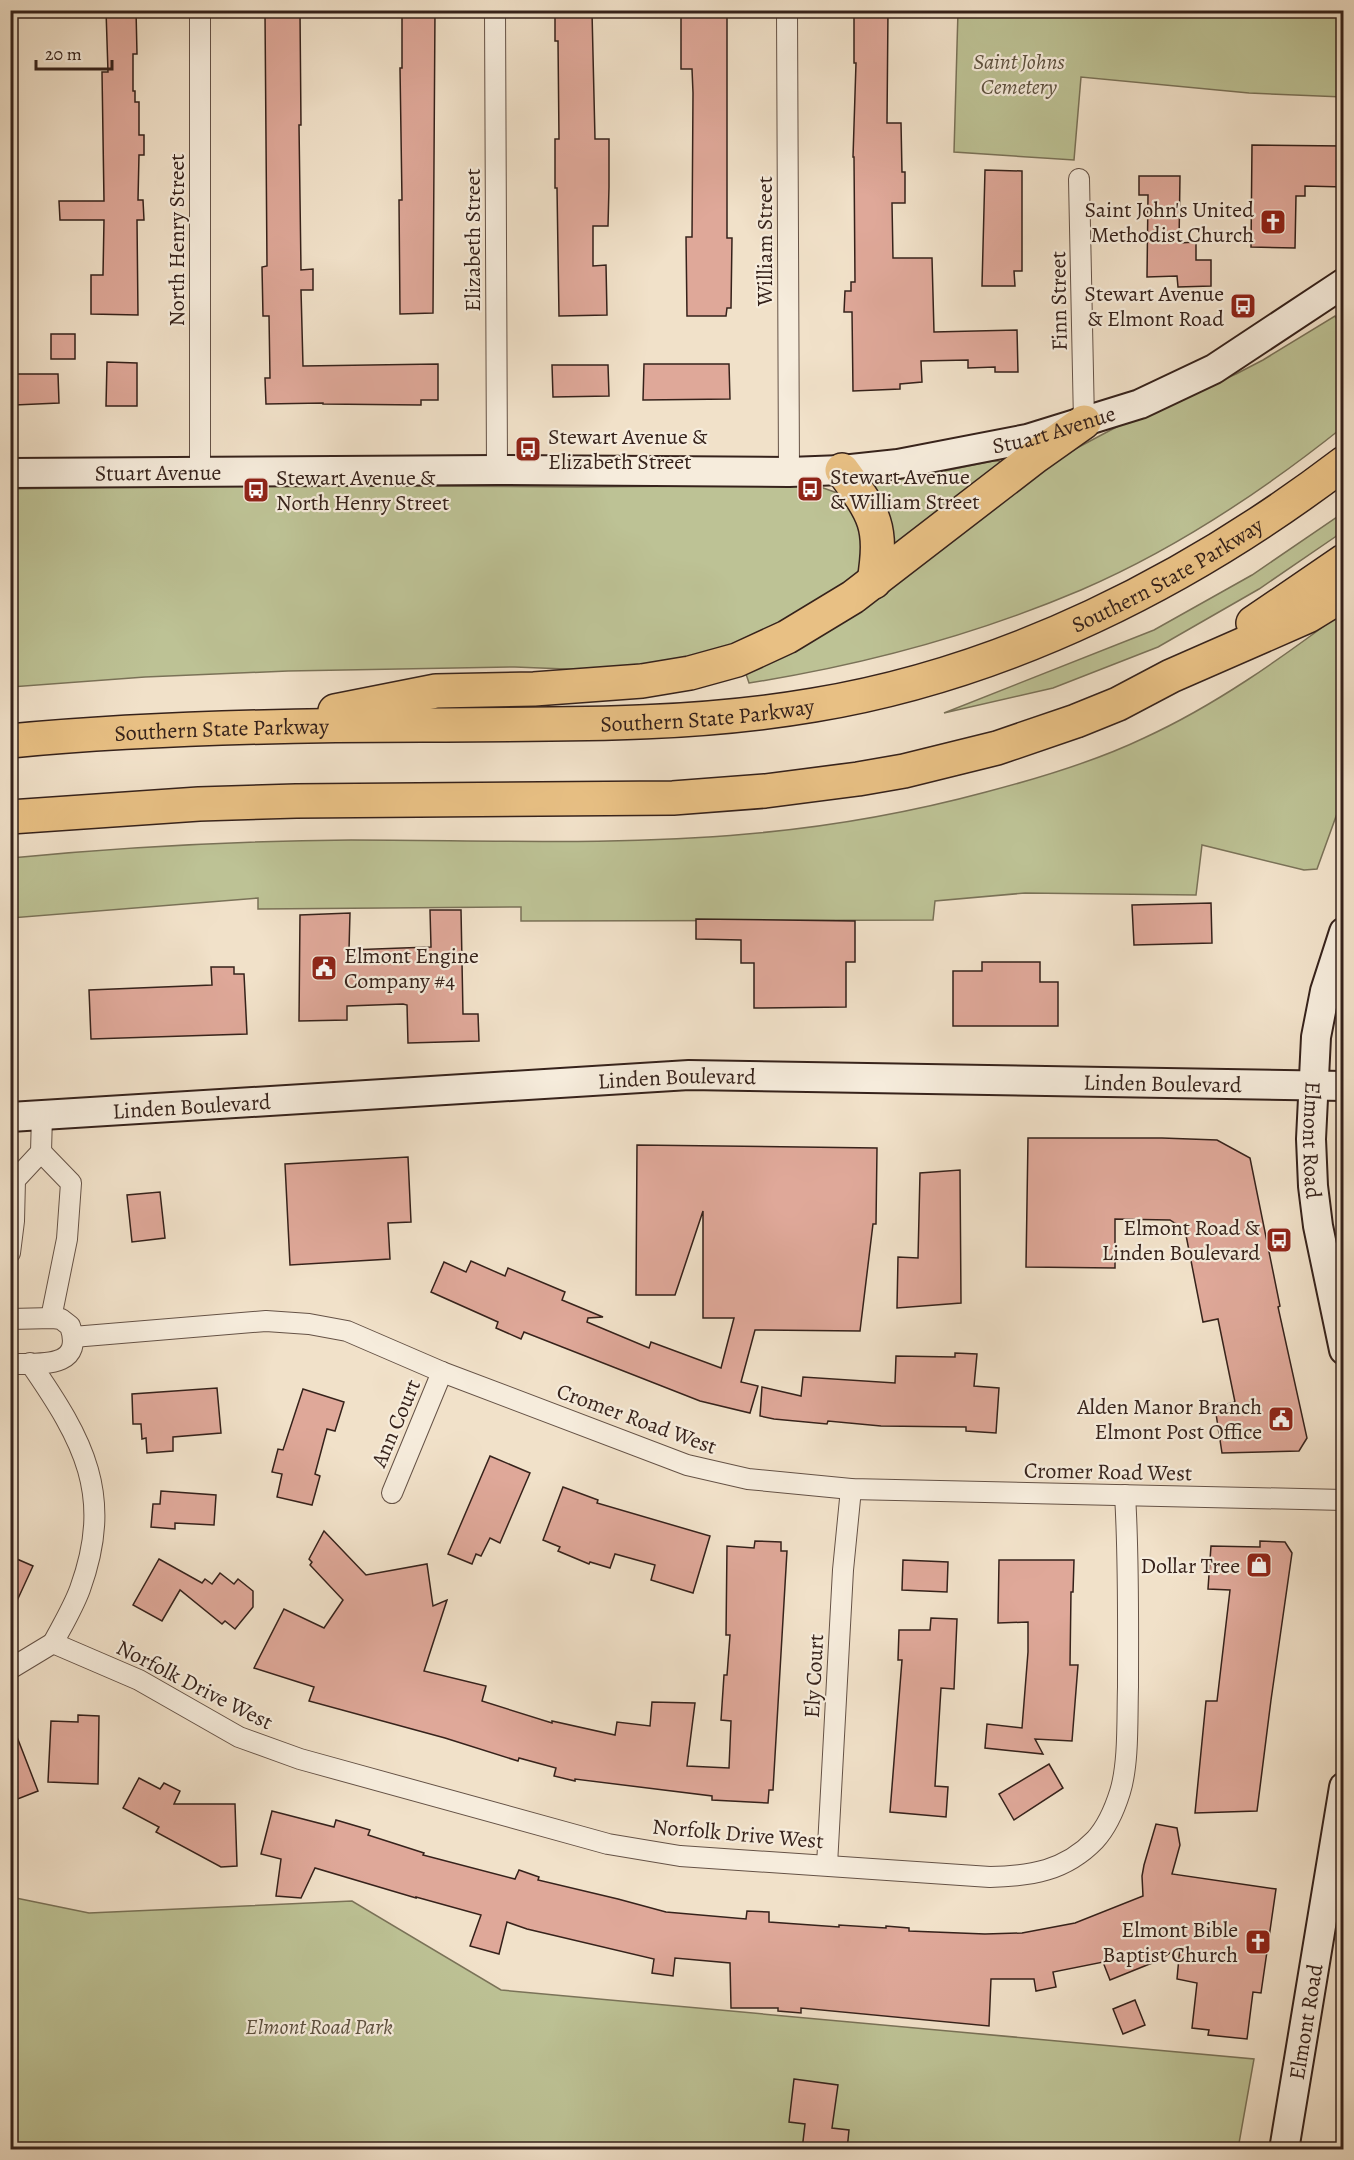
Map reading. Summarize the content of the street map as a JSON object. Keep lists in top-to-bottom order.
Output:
{
  "streets": {
    "highway": ["Southern State Parkway"],
    "main road": ["Stuart Avenue", "Linden Boulevard", "Elmont Road"],
    "street": [
      "North Henry Street",
      "Elizabeth Street",
      "William Street",
      "Finn Street",
      "Cromer Road West",
      "Ann Court",
      "Ely Court",
      "Norfolk Drive West"
    ]
  },
  "crossings": [
    ["North Henry Street", "Stuart Avenue"],
    ["Elizabeth Street", "Stuart Avenue"],
    ["William Street", "Stuart Avenue"],
    ["Finn Street", "Stuart Avenue"],
    ["Linden Boulevard", "Elmont Road"],
    ["Cromer Road West", "Ann Court"],
    ["Cromer Road West", "Ely Court"],
    ["Cromer Road West", "Norfolk Drive West"],
    ["Ely Court", "Norfolk Drive West"]
  ],
  "parks": ["Saint Johns Cemetery", "Elmont Road Park"],
  "places": {
    "church": ["Saint John's United Methodist Church", "Elmont Bible Baptist Church"],
    "bus stop": [
      "Stewart Avenue & Elmont Road",
      "Stewart Avenue & Elizabeth Street",
      "Stewart Avenue & William Street",
      "Stewart Avenue & North Henry Street",
      "Elmont Road & Linden Boulevard"
    ],
    "public building": ["Elmont Engine Company #4", "Alden Manor Branch Elmont Post Office"],
    "shop": ["Dollar Tree"]
  },
  "scale_bar": "20 m"
}
